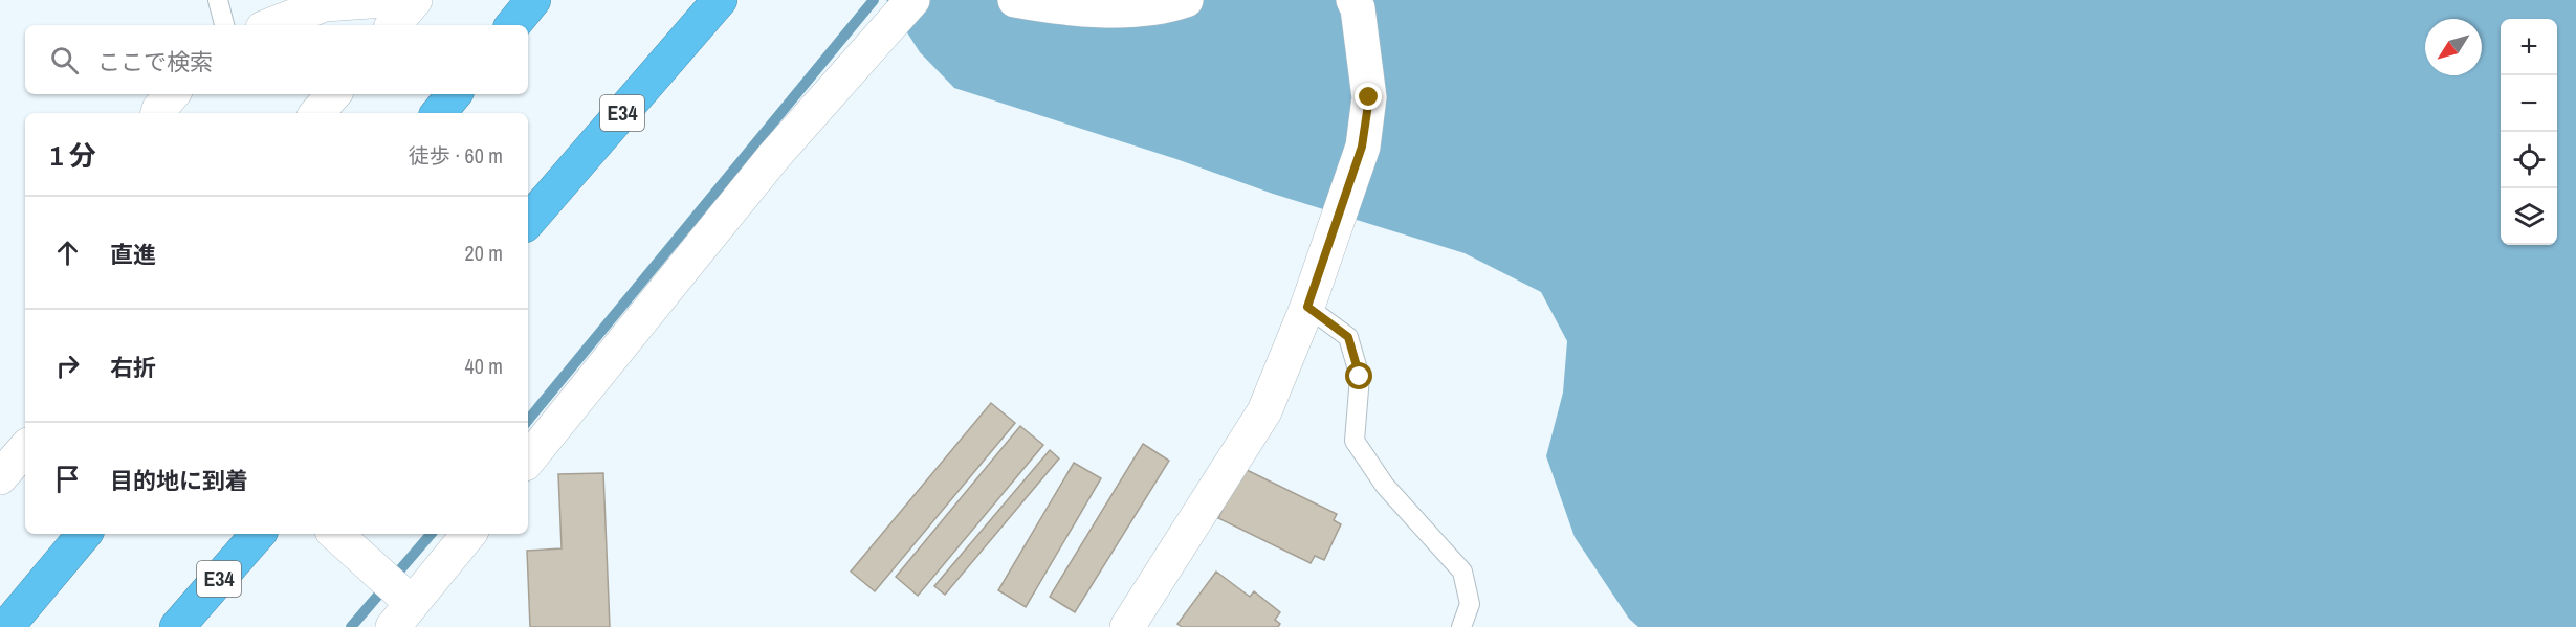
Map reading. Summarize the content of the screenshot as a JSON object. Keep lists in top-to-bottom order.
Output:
{
  "streets": {
    "highway": ["E34"]
  },
  "north": "bottom left",
  "page": {
    "map_buttons": ["+", "−"],
    "search": "ここで検索",
    "heading": ["1 分", "徒歩 · 60 m"],
    "list": [
      ["直進", "20 m"],
      ["右折", "40 m"],
      "目的地に到着"
    ]
  }
}
